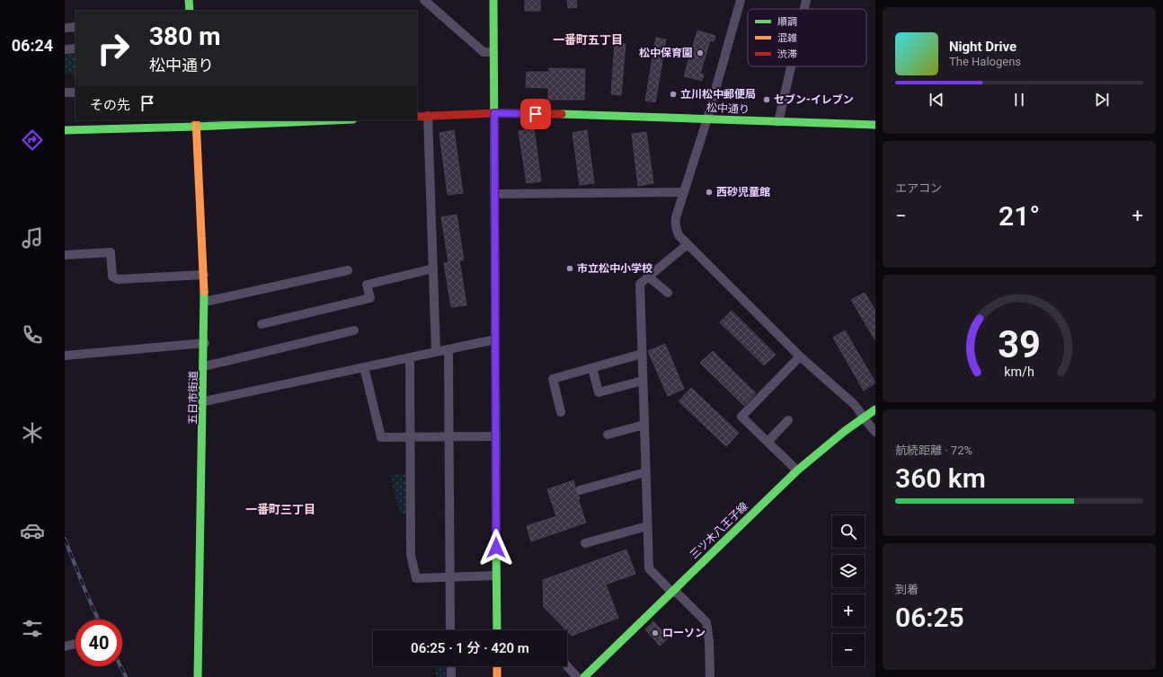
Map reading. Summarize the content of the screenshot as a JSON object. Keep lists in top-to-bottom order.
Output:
{
  "streets": {
    "street": ["松中通り", "五日市街道", "三ツ木八王子線"]
  },
  "districts": ["一番町五丁目", "一番町三丁目"],
  "places": [
    "松中保育園",
    "立川松中郵便局",
    "セブン-イレブン",
    "西砂児童館",
    "市立松中小学校",
    "ローソン"
  ],
  "legend": ["順調", "混雑", "渋滞"],
  "page": {
    "tabs": "06:24",
    "turn": ["380 m", "松中通り"],
    "song": ["Night Drive", "The Halogens"],
    "then": "その先",
    "tile": [
      "エアコン",
      ["航続距離 · 72%", "360 km"],
      ["到着", "06:25"]
    ],
    "heat": ["−", "21°", "+"],
    "map_buttons": ["+", "−"],
    "limit": "40",
    "trip": "06:25 · 1 分 · 420 m",
    "gauge": ["39", "km/h"]
  }
}
